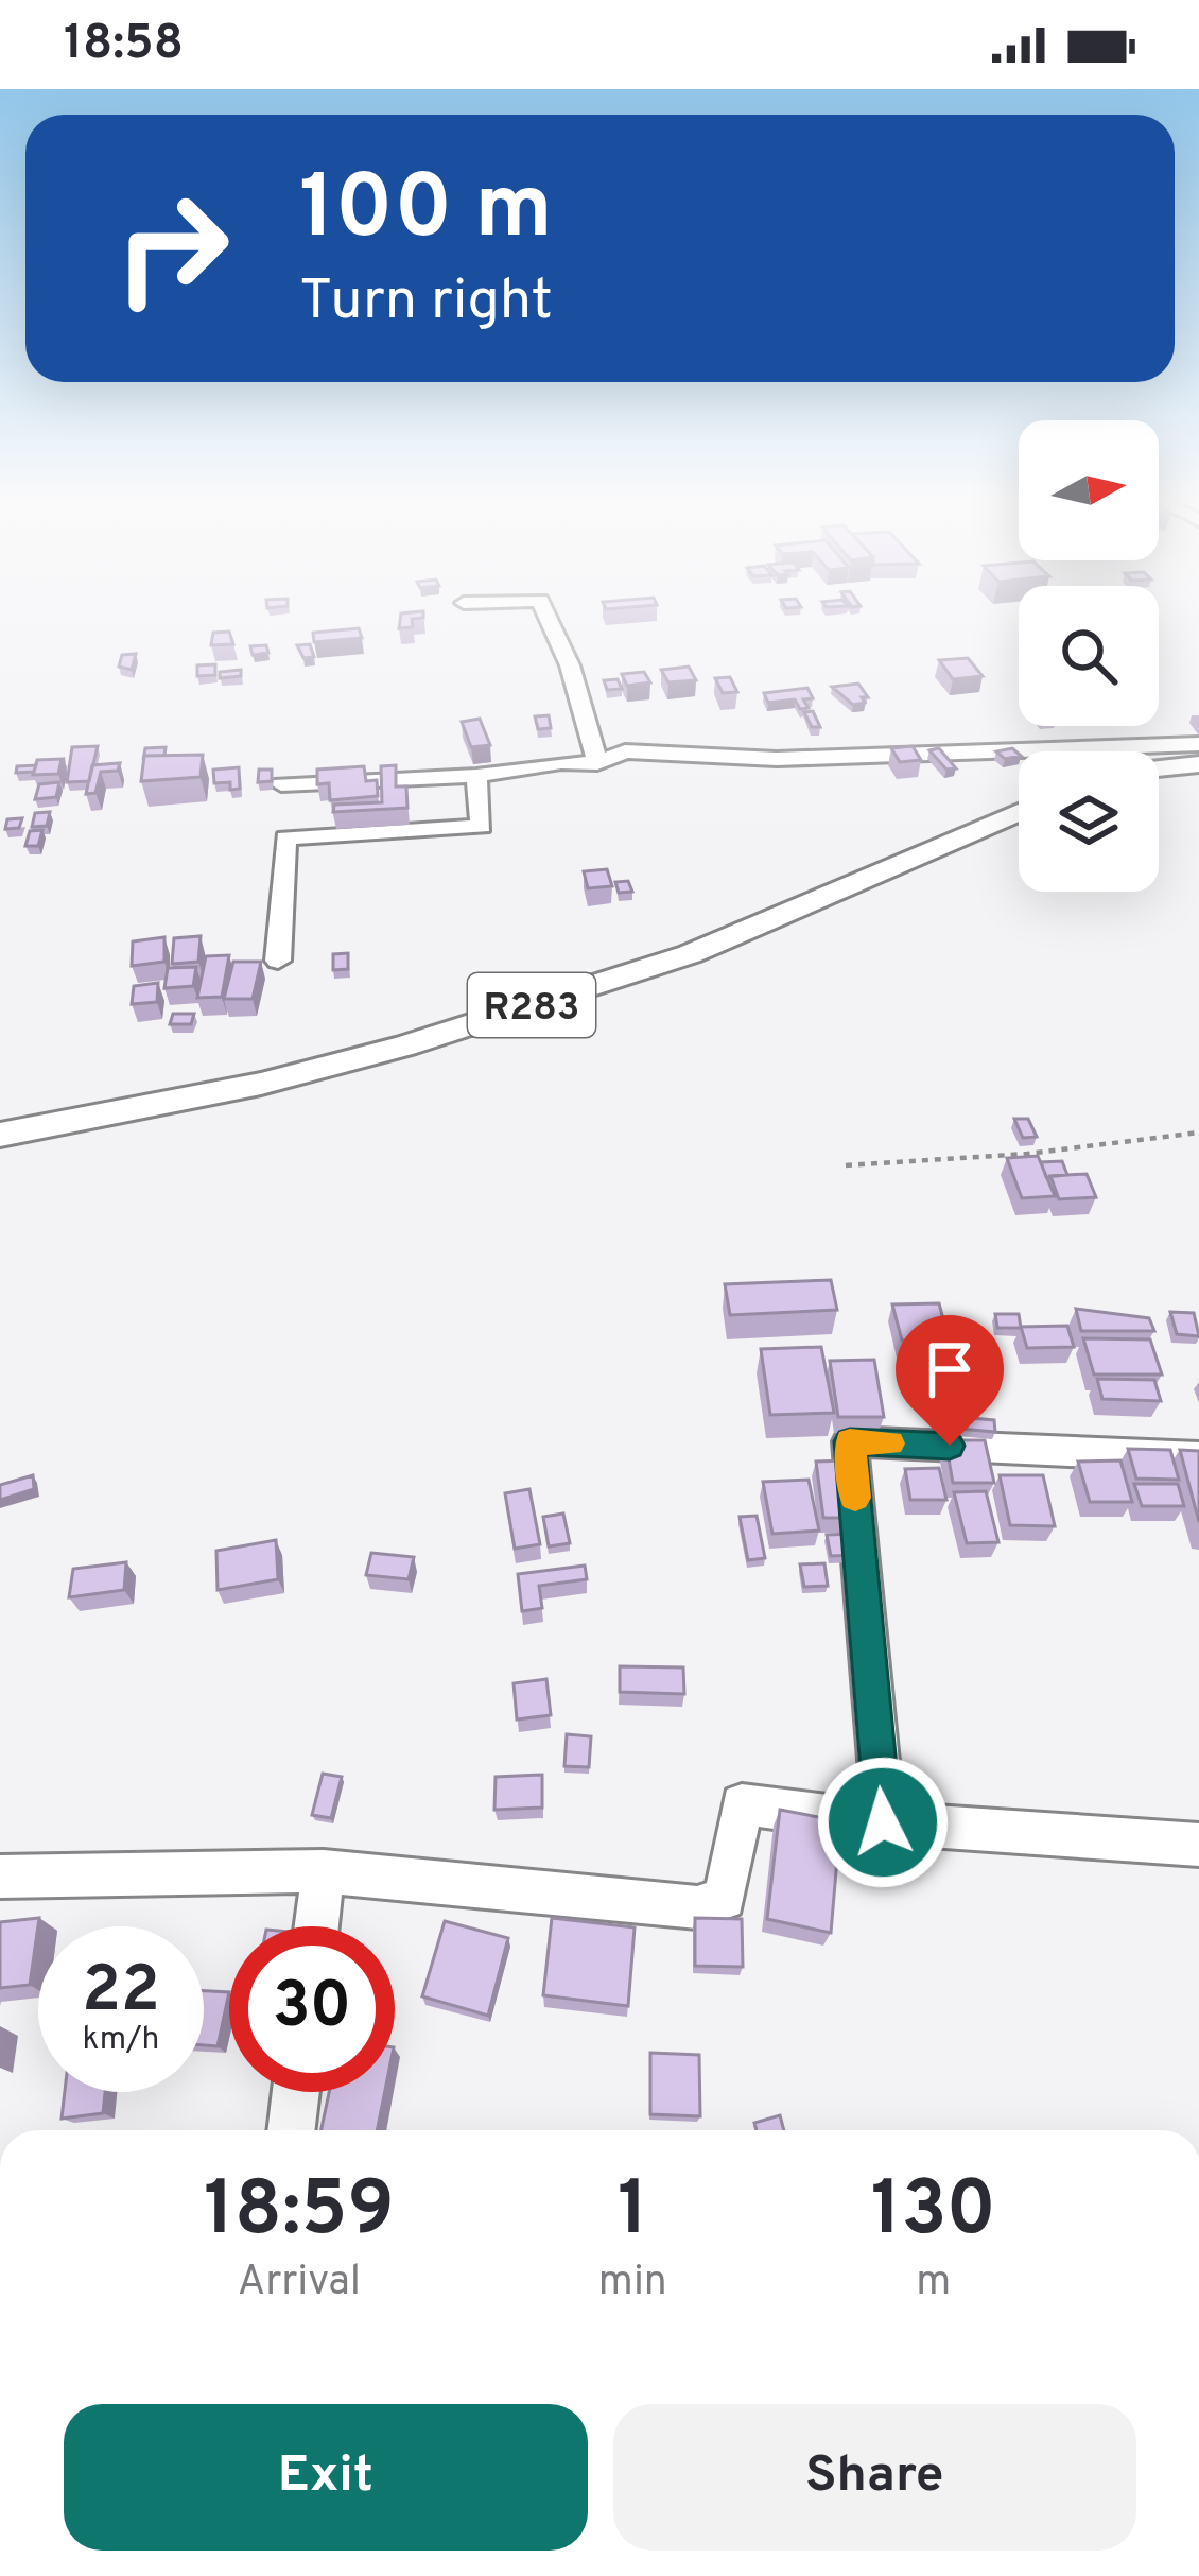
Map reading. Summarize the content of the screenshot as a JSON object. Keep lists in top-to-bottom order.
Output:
{
  "streets": {
    "main road": ["R283"]
  },
  "north": "right",
  "page": {
    "status": "18:58",
    "turn": ["100 m", "Turn right"],
    "speed": "22 km/h",
    "limit": "30",
    "eta": [
      "18:59",
      "Arrival",
      "1",
      "min",
      "130",
      "m"
    ],
    "buttons": ["Exit", "Share"]
  }
}
